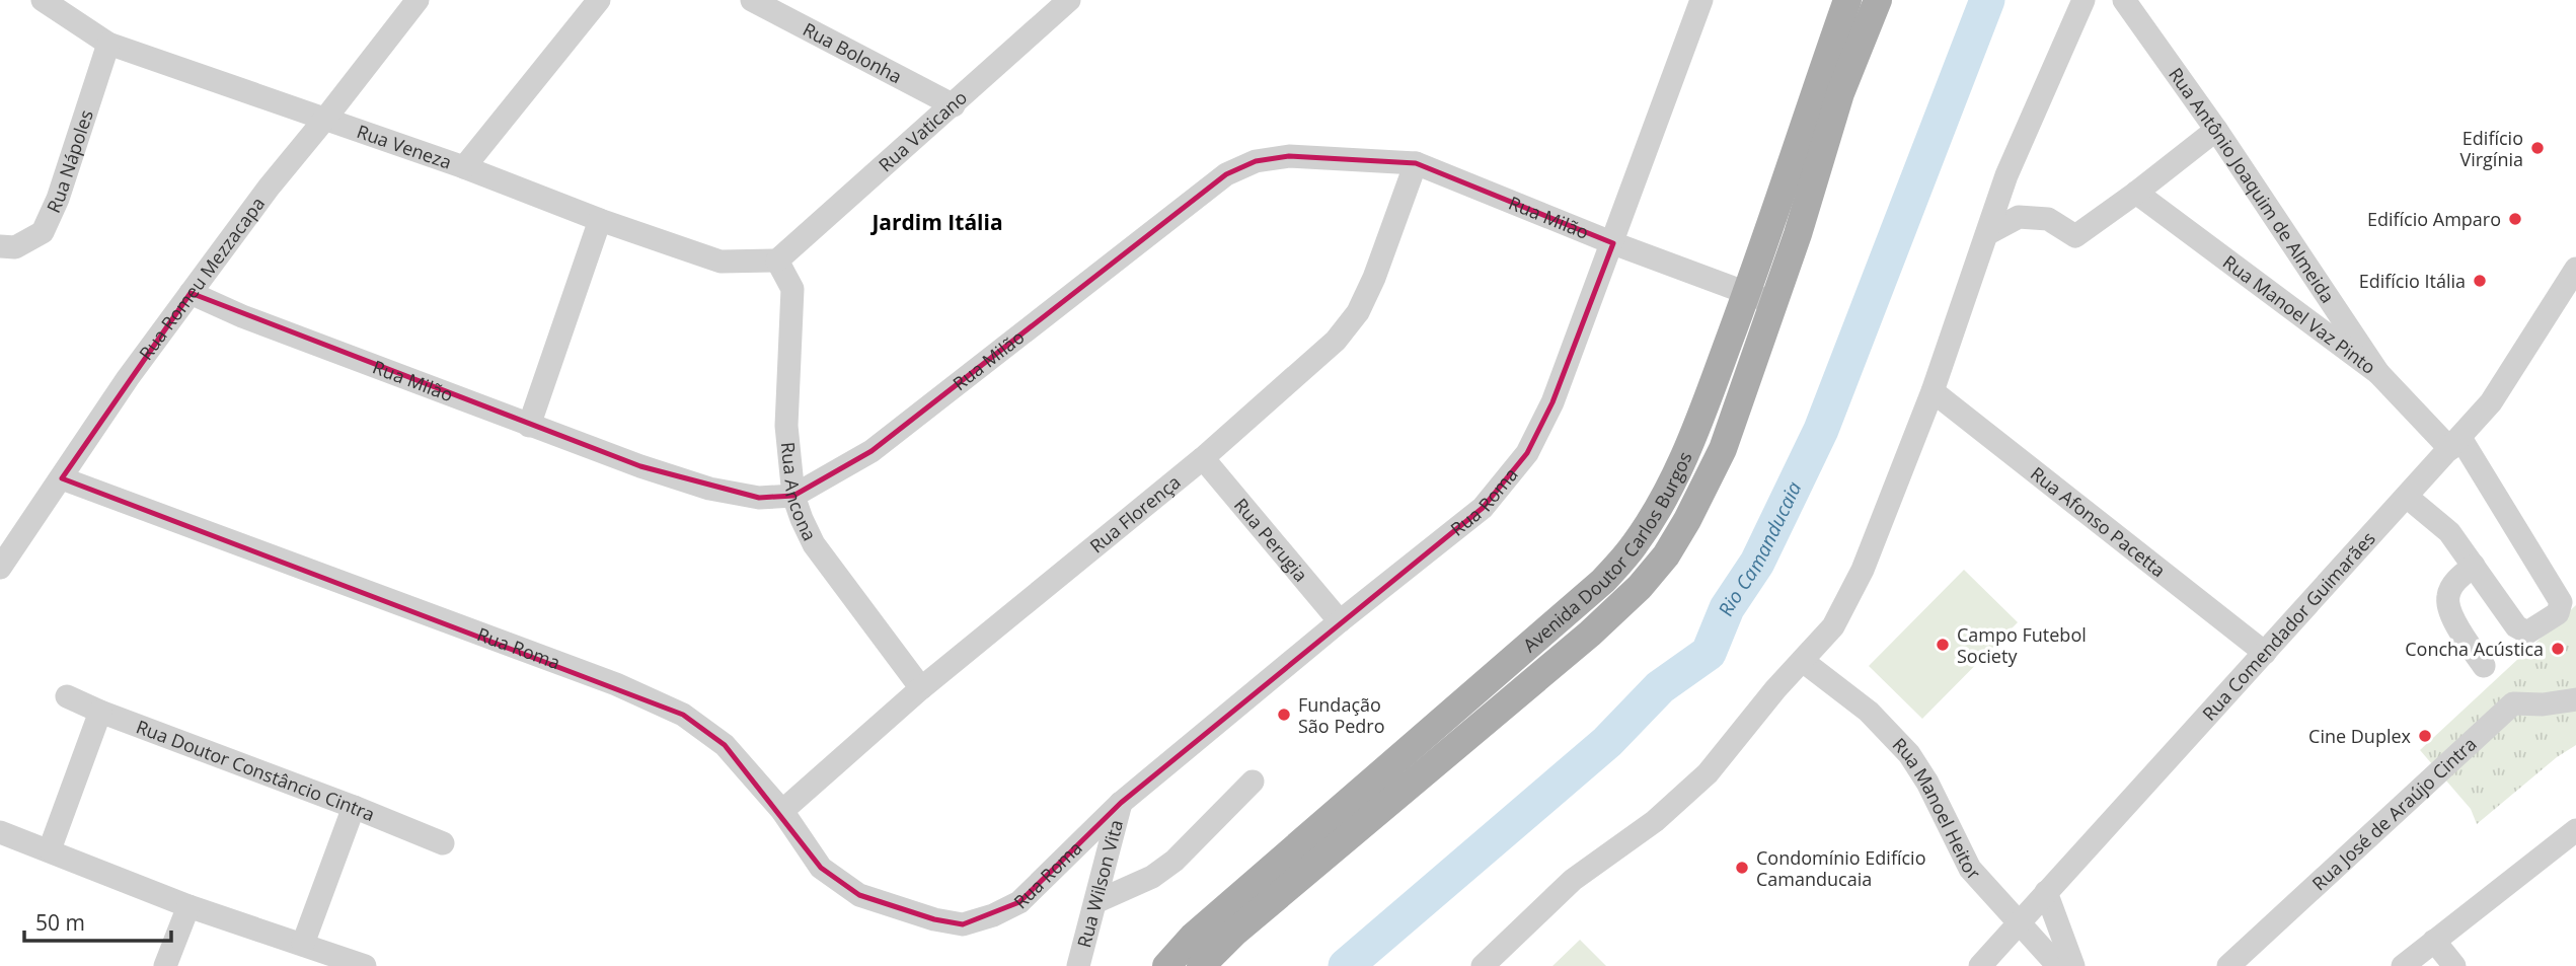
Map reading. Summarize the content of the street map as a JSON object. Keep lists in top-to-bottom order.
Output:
{
  "streets": {
    "main road": ["Avenida Doutor Carlos Burgos"],
    "street": [
      "Rua Bolonha",
      "Rua Vaticano",
      "Rua Veneza",
      "Rua Nápoles",
      "Rua Antônio Joaquim de Almeida",
      "Rua Milão",
      "Rua Romeu Mezzacapa",
      "Rua Manoel Vaz Pinto",
      "Rua Ancona",
      "Rua Roma",
      "Rua Florença",
      "Rua Afonso Pacetta",
      "Rua Perugia",
      "Rua Comendador Guimarães",
      "Rua Doutor Constâncio Cintra",
      "Rua Manoel Heitor",
      "Rua José de Araújo Cintra",
      "Rua Wilson Vita"
    ]
  },
  "crossings": [
    ["Rua Bolonha", "Rua Vaticano"],
    ["Rua Vaticano", "Rua Veneza"],
    ["Rua Vaticano", "Rua Ancona"],
    ["Rua Veneza", "Rua Nápoles"],
    ["Rua Veneza", "Rua Romeu Mezzacapa"],
    ["Rua Veneza", "Rua Ancona"],
    ["Rua Antônio Joaquim de Almeida", "Rua Manoel Vaz Pinto"],
    ["Rua Milão", "Rua Romeu Mezzacapa"],
    ["Rua Milão", "Rua Ancona"],
    ["Rua Milão", "Rua Roma"],
    ["Rua Milão", "Rua Florença"],
    ["Rua Milão", "Avenida Doutor Carlos Burgos"],
    ["Rua Romeu Mezzacapa", "Rua Roma"],
    ["Rua Manoel Vaz Pinto", "Rua Comendador Guimarães"],
    ["Rua Ancona", "Rua Florença"],
    ["Rua Roma", "Rua Florença"],
    ["Rua Roma", "Rua Perugia"],
    ["Rua Roma", "Rua Wilson Vita"],
    ["Rua Florença", "Rua Perugia"],
    ["Rua Afonso Pacetta", "Rua Comendador Guimarães"],
    ["Rua Comendador Guimarães", "Rua Manoel Heitor"]
  ],
  "districts": ["Jardim Itália"],
  "water": ["Rio Camanducaia"],
  "places": [
    "Edifício Virgínia",
    "Edifício Amparo",
    "Edifício Itália",
    "Campo Futebol Society",
    "Concha Acústica",
    "Fundação São Pedro",
    "Cine Duplex",
    "Condomínio Edifício Camanducaia"
  ],
  "scale_bar": "50 m"
}
